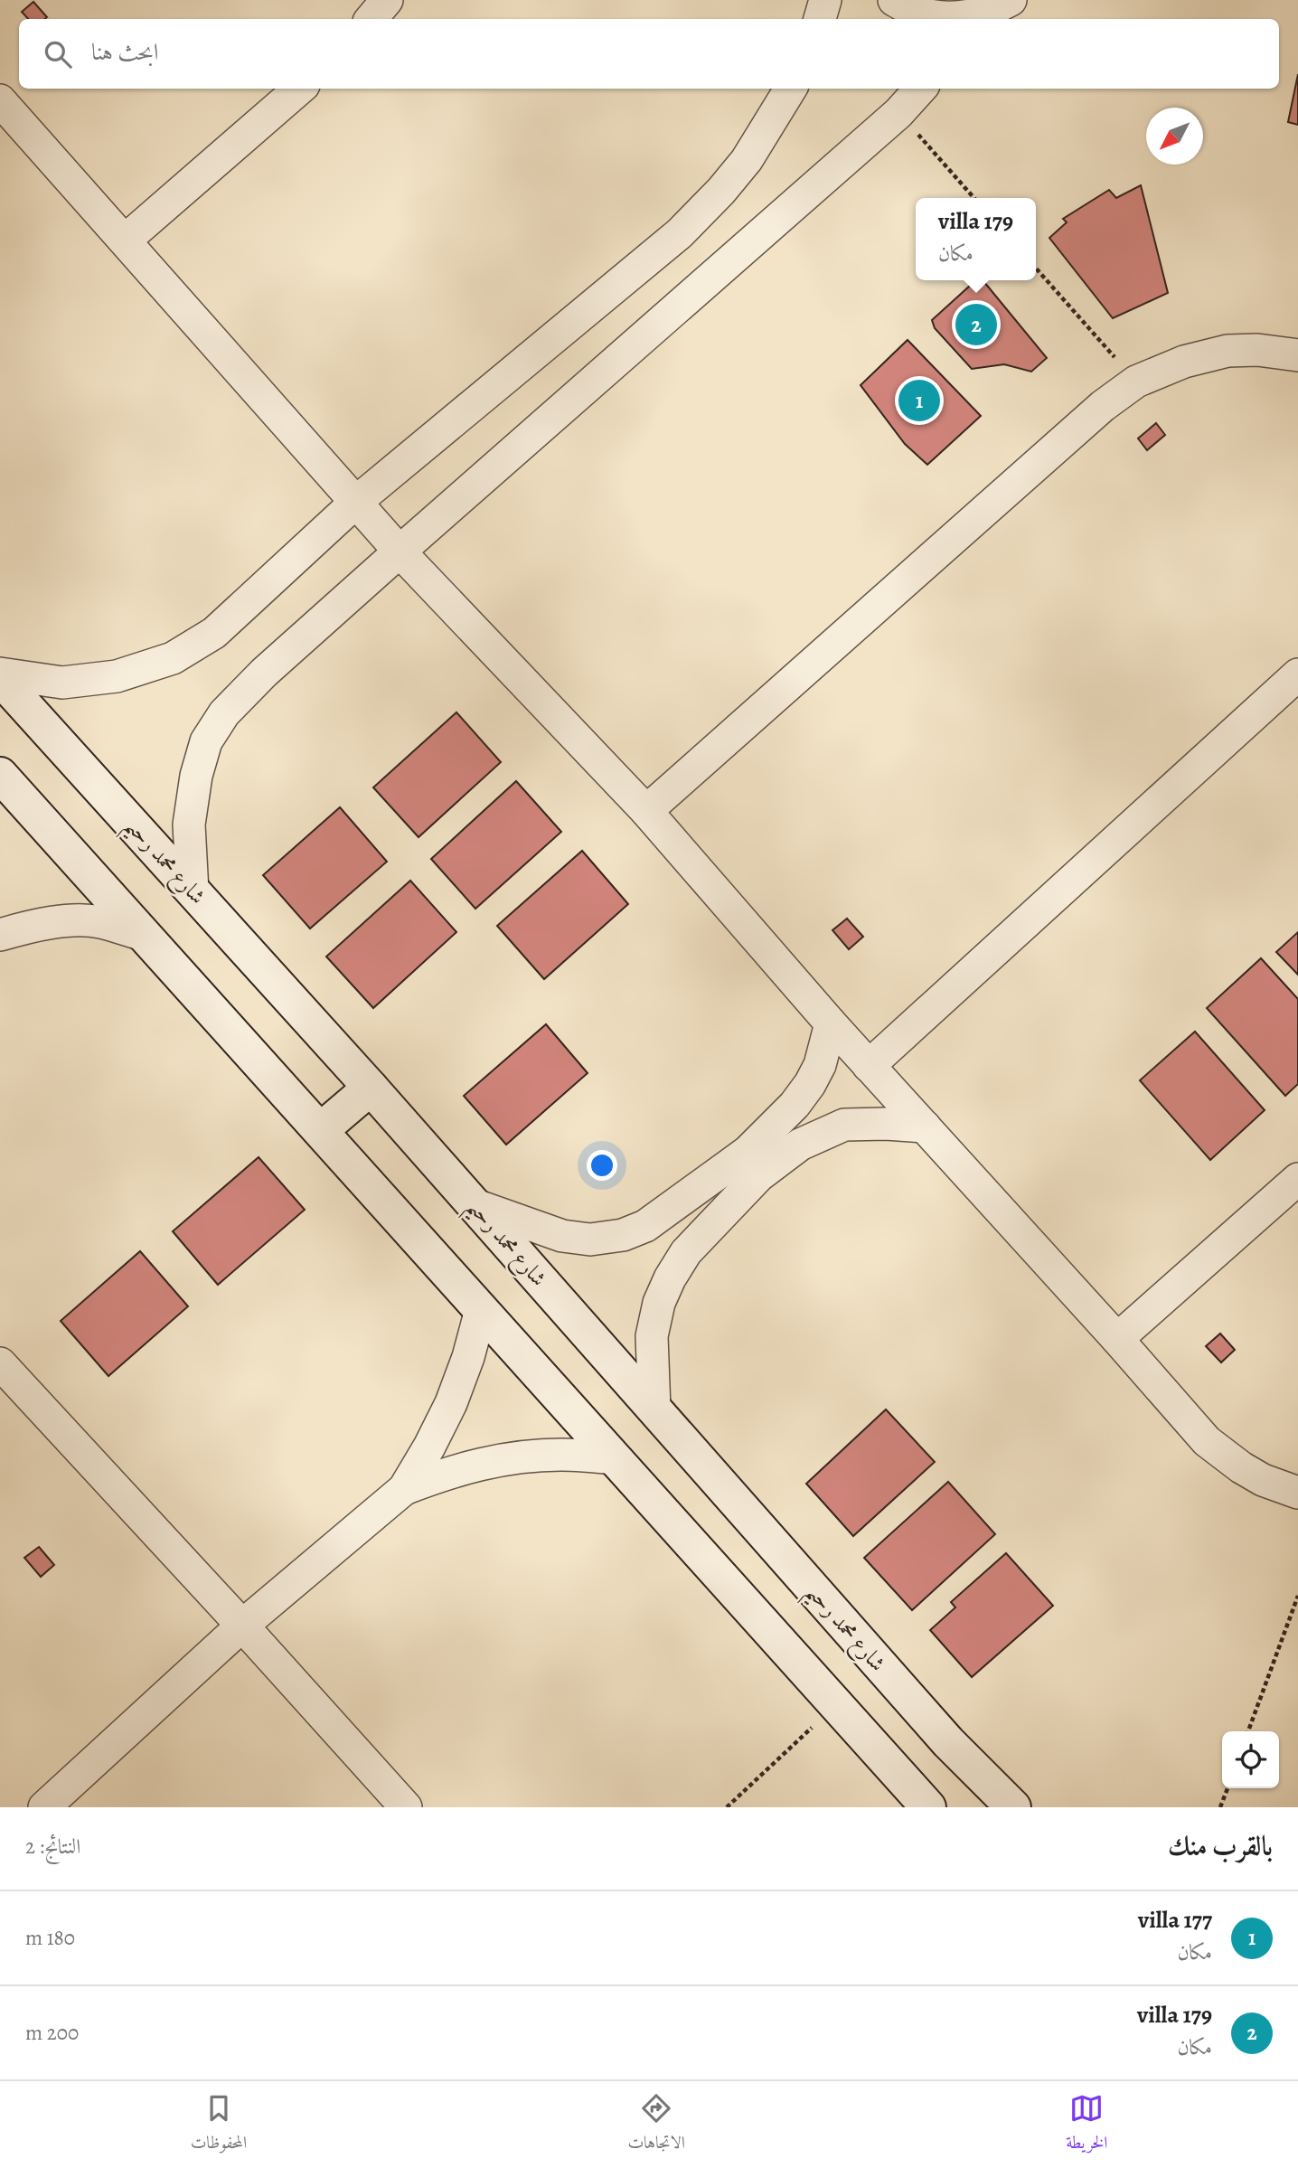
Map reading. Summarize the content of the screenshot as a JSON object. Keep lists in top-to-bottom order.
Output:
{
  "streets": {
    "street": ["شارع محمد رحيم"]
  },
  "north": "bottom left",
  "page": {
    "search": "ابحث هنا",
    "popup": ["villa 179", "مكان"],
    "pins": ["2", "1"],
    "heading": ["بالقرب منك", "النتائج: 2"],
    "list": [
      {
        "mark": "1",
        "name": "villa 177",
        "note": "مكان",
        "value": "180 m"
      },
      {
        "mark": "2",
        "name": "villa 179",
        "note": "مكان",
        "value": "200 m"
      }
    ],
    "nav": ["الخريطة", "الاتجاهات", "المحفوظات"]
  }
}
